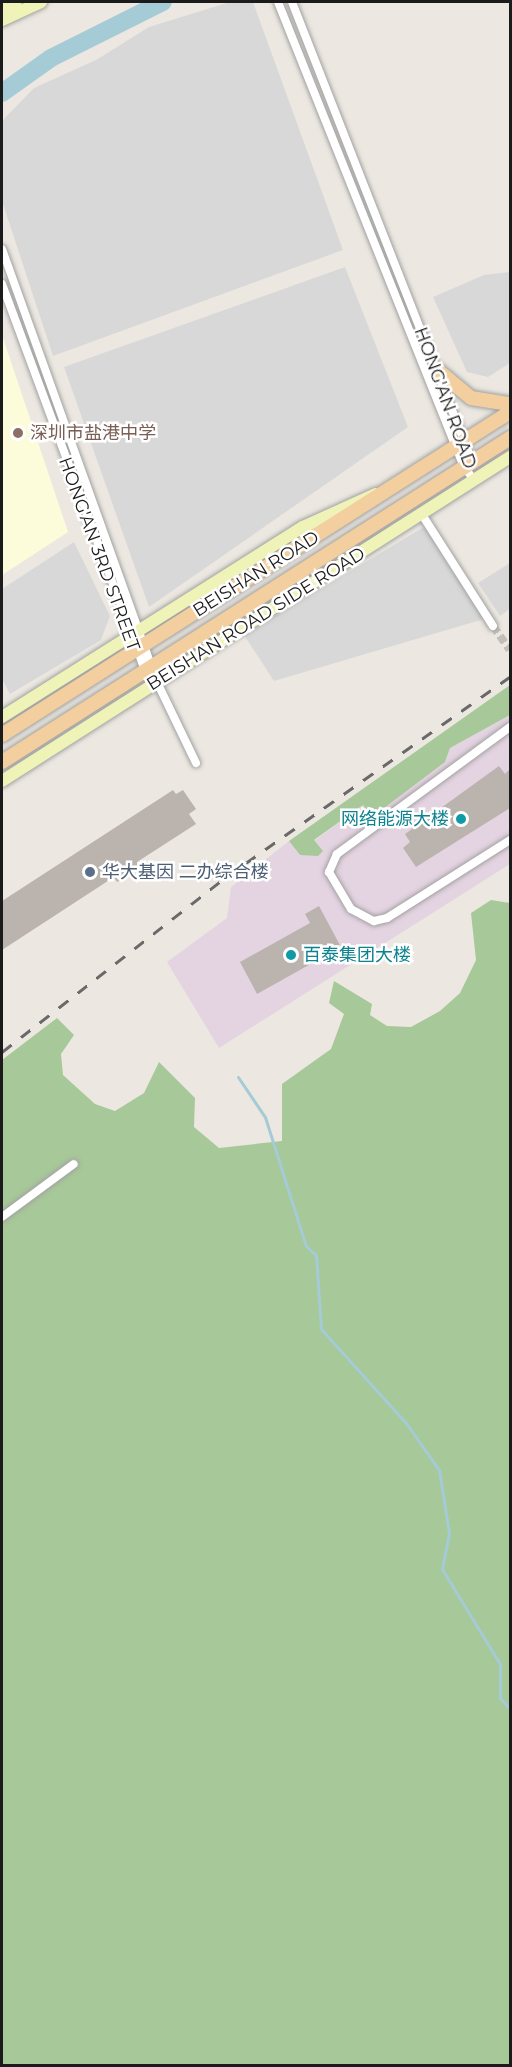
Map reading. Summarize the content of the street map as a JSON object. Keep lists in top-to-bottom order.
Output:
{
  "streets": {
    "main road": ["BEISHAN ROAD"],
    "street": ["HONG'AN ROAD", "HONG'AN 3RD STREET", "BEISHAN ROAD SIDE ROAD"]
  },
  "crossings": [
    ["HONG'AN ROAD", "BEISHAN ROAD"],
    ["HONG'AN ROAD", "BEISHAN ROAD SIDE ROAD"],
    ["HONG'AN 3RD STREET", "BEISHAN ROAD"],
    ["HONG'AN 3RD STREET", "BEISHAN ROAD SIDE ROAD"]
  ],
  "places": [
    "深圳市盐港中学",
    "网络能源大楼",
    "华大基因 二办综合楼",
    "百泰集团大楼"
  ]
}
